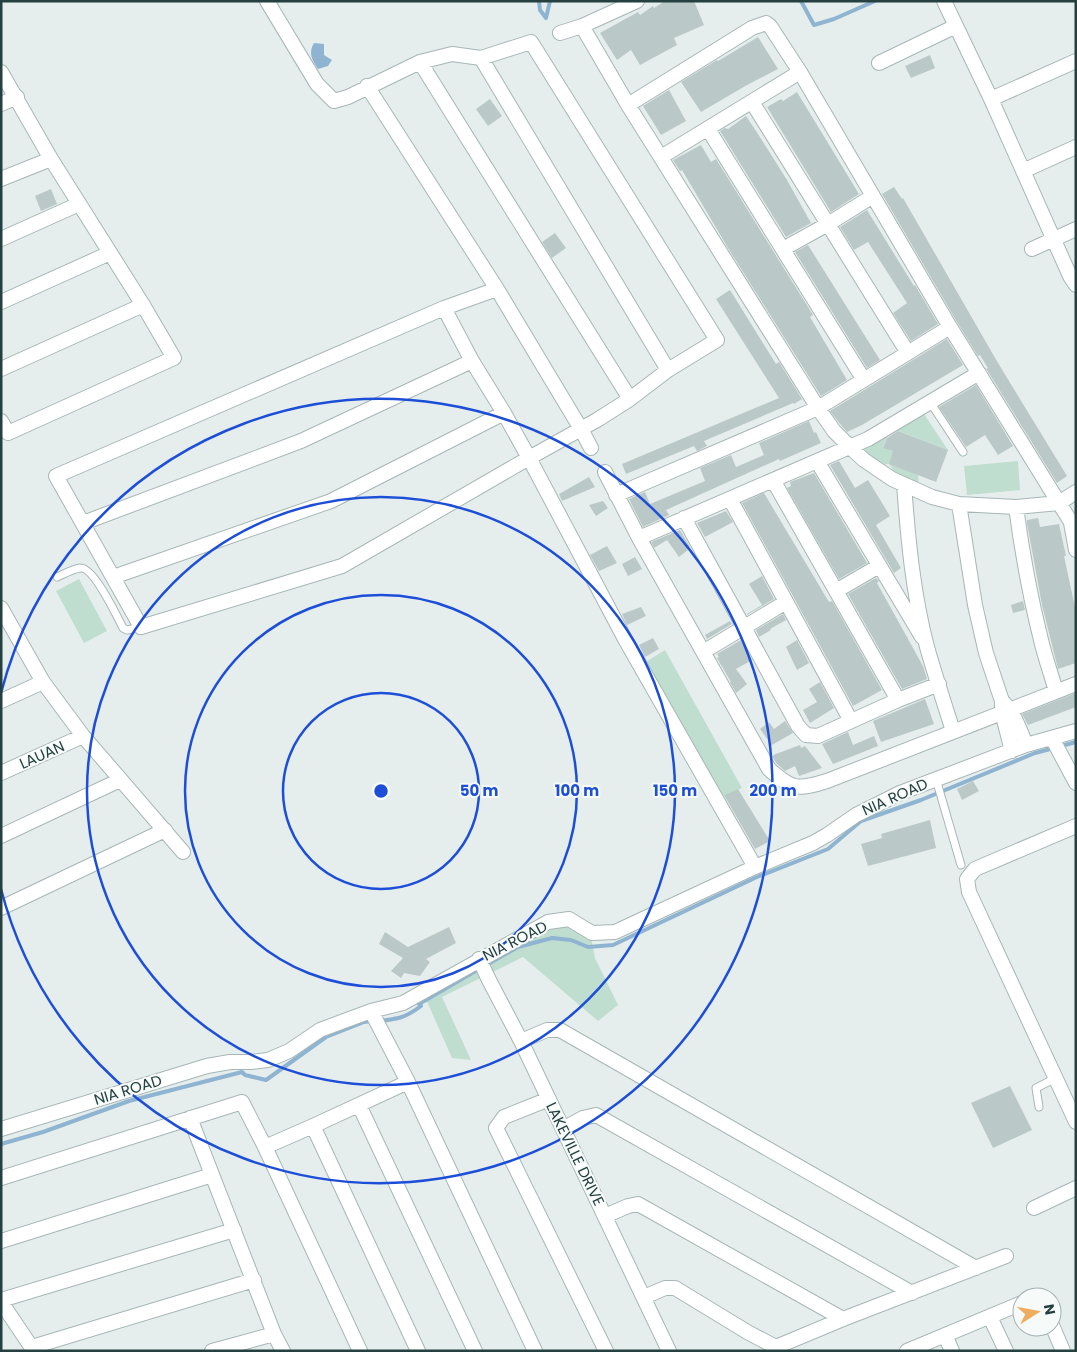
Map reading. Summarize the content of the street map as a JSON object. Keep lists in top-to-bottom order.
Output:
{
  "streets": {
    "street": ["LAUAN", "NIA ROAD", "LAKEVILLE DRIVE"]
  },
  "crossings": [
    ["NIA ROAD", "LAKEVILLE DRIVE"]
  ],
  "north": "right",
  "rings": [
    "50 m",
    "100 m",
    "150 m",
    "200 m"
  ]
}
